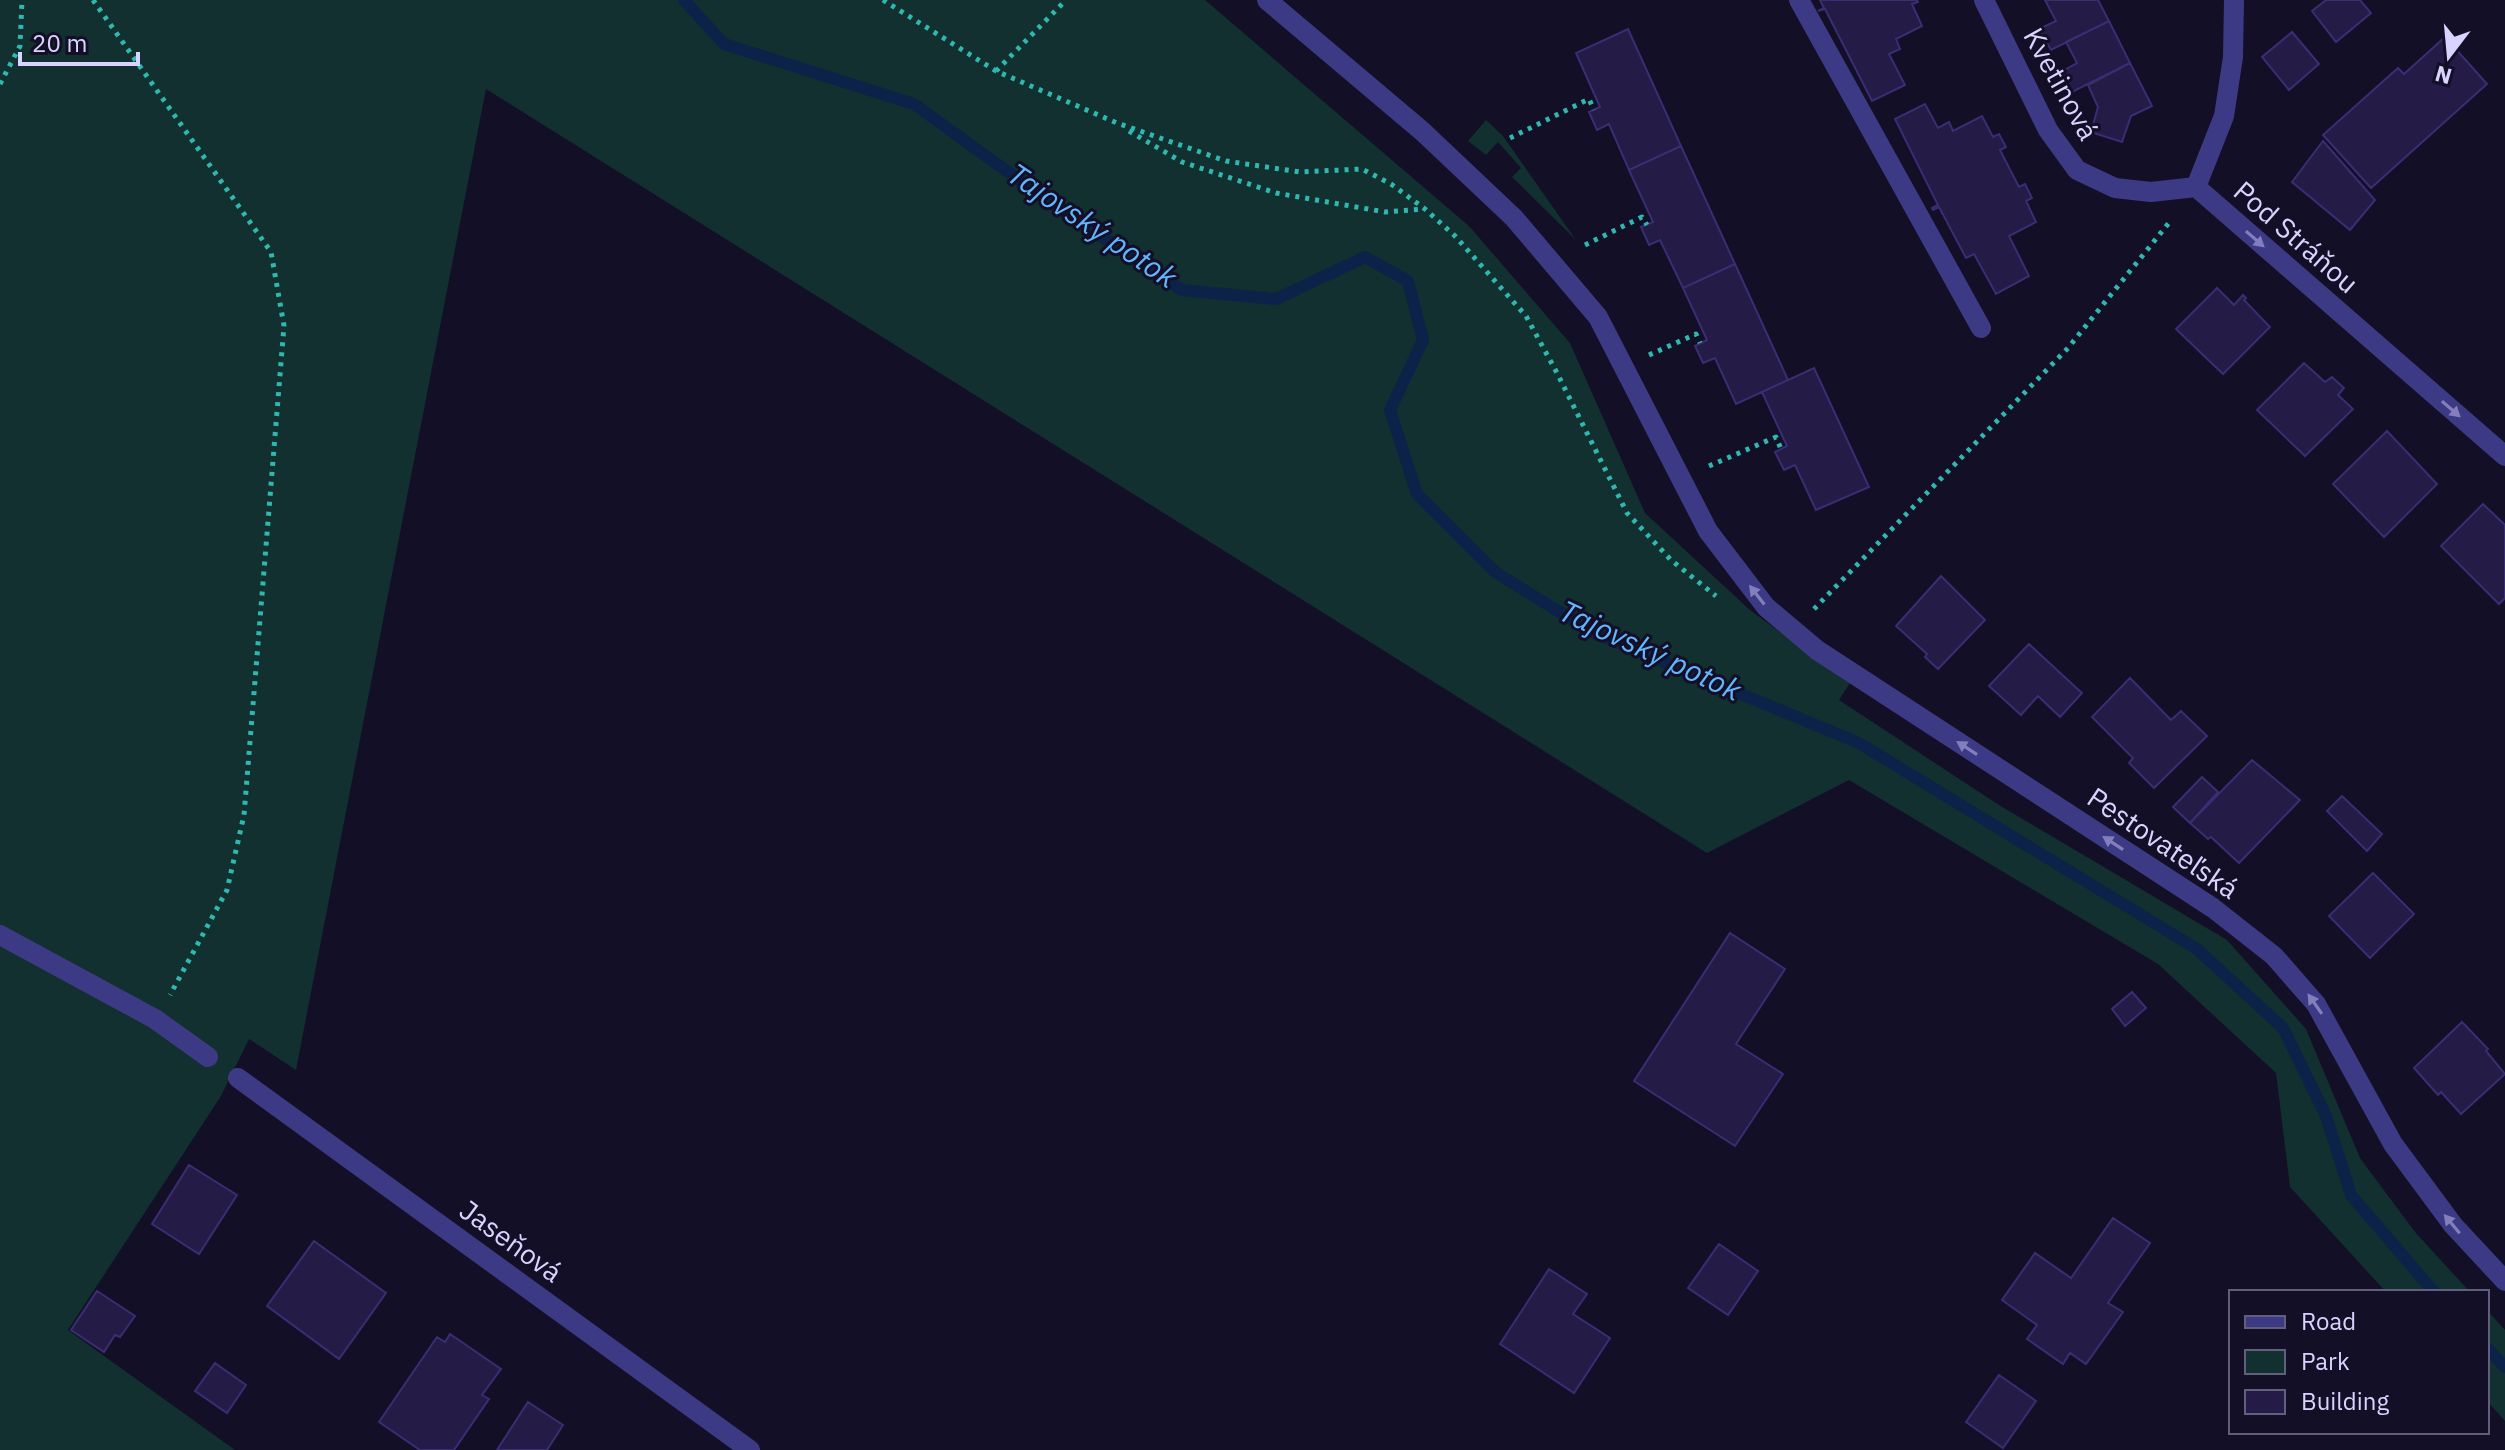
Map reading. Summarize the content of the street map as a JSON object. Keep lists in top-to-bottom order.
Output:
{
  "streets": {
    "street": [
      "Kvetinová",
      "Pod Stráňou",
      "Pestovateľská",
      "Jaseňová"
    ]
  },
  "crossings": [
    ["Kvetinová", "Pod Stráňou"]
  ],
  "one_way": ["Pod Stráňou", "Pestovateľská"],
  "water": ["Tajovský potok"],
  "legend": ["Road", "Park", "Building"],
  "scale_bar": "20 m",
  "north": "bottom"
}
